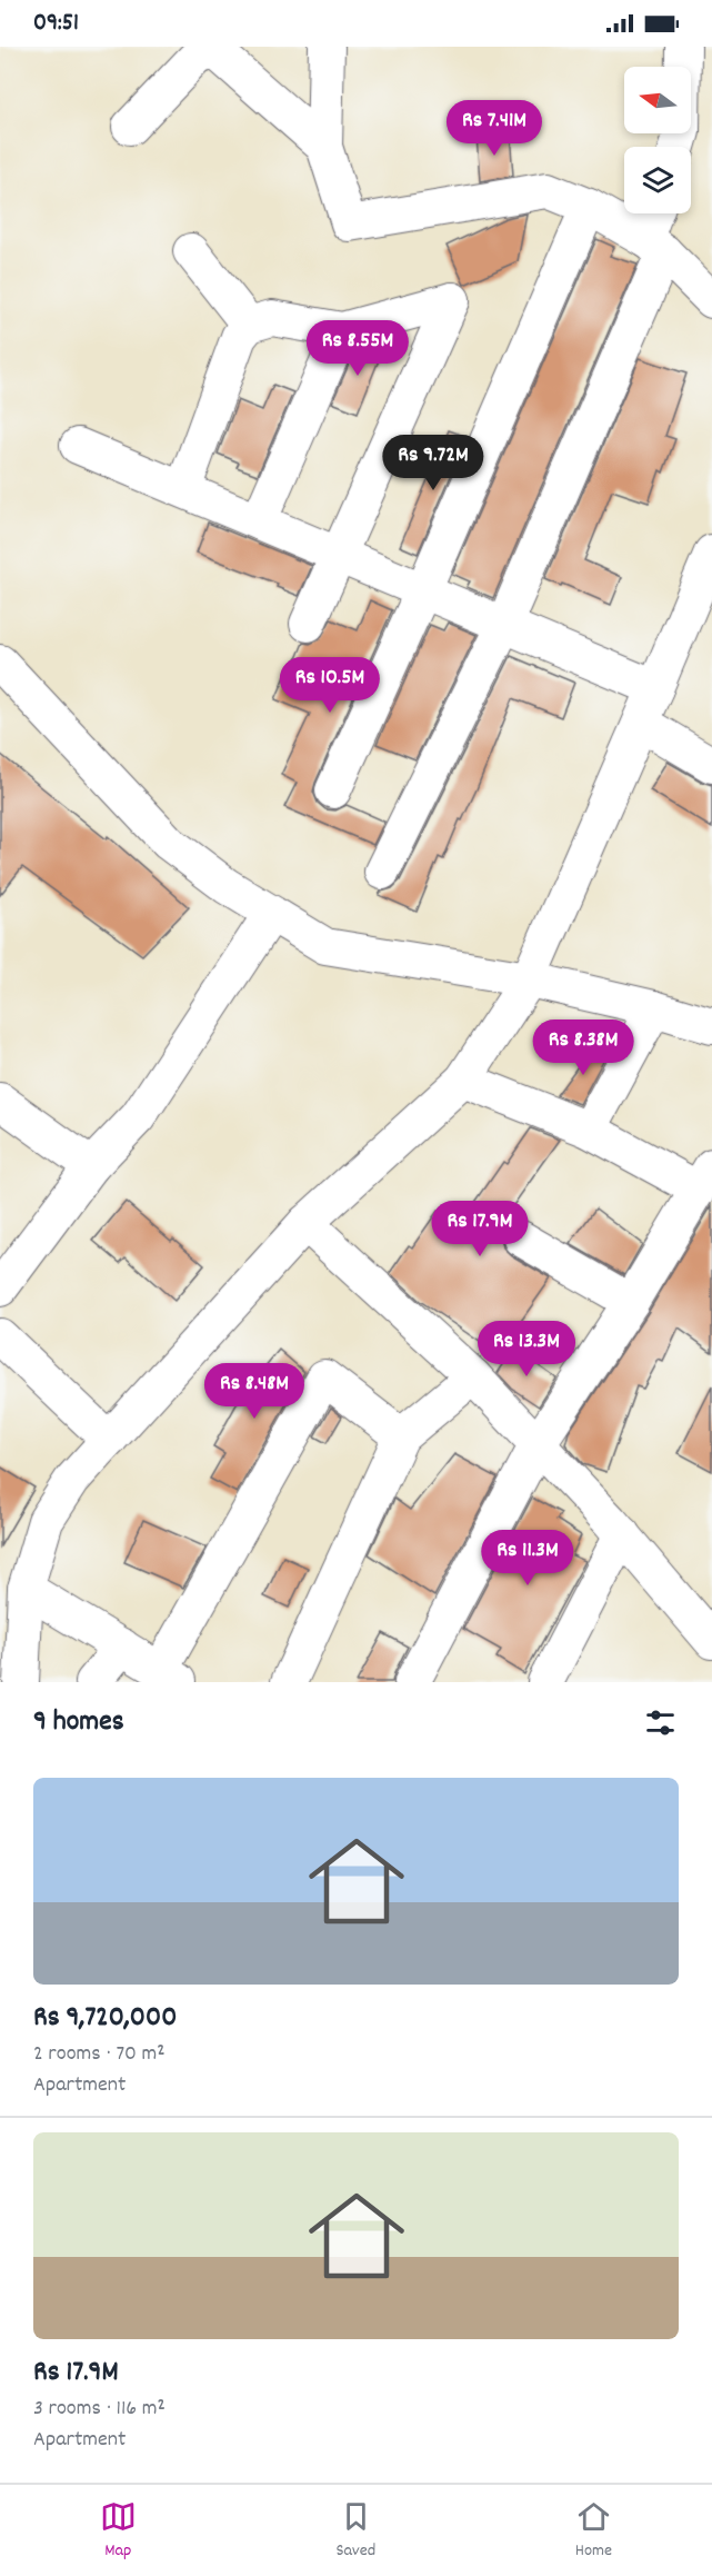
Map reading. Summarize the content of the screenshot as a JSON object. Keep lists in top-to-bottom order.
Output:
{
  "north": "left",
  "page": {
    "status": "09:51",
    "price": [
      "Rs 7.41M",
      "Rs 8.55M",
      "Rs 9.72M",
      "Rs 10.5M",
      "Rs 8.38M",
      "Rs 17.9M",
      "Rs 13.3M",
      "Rs 8.48M",
      "Rs 11.3M"
    ],
    "heading": "9 homes",
    "list": [
      {
        "name": "Rs 9,720,000",
        "note": "2 rooms · 70 m² · Apartment"
      },
      {
        "name": "Rs 17.9M",
        "note": "3 rooms · 116 m² · Apartment"
      }
    ],
    "tabs": ["Map", "Saved", "Home"]
  }
}
